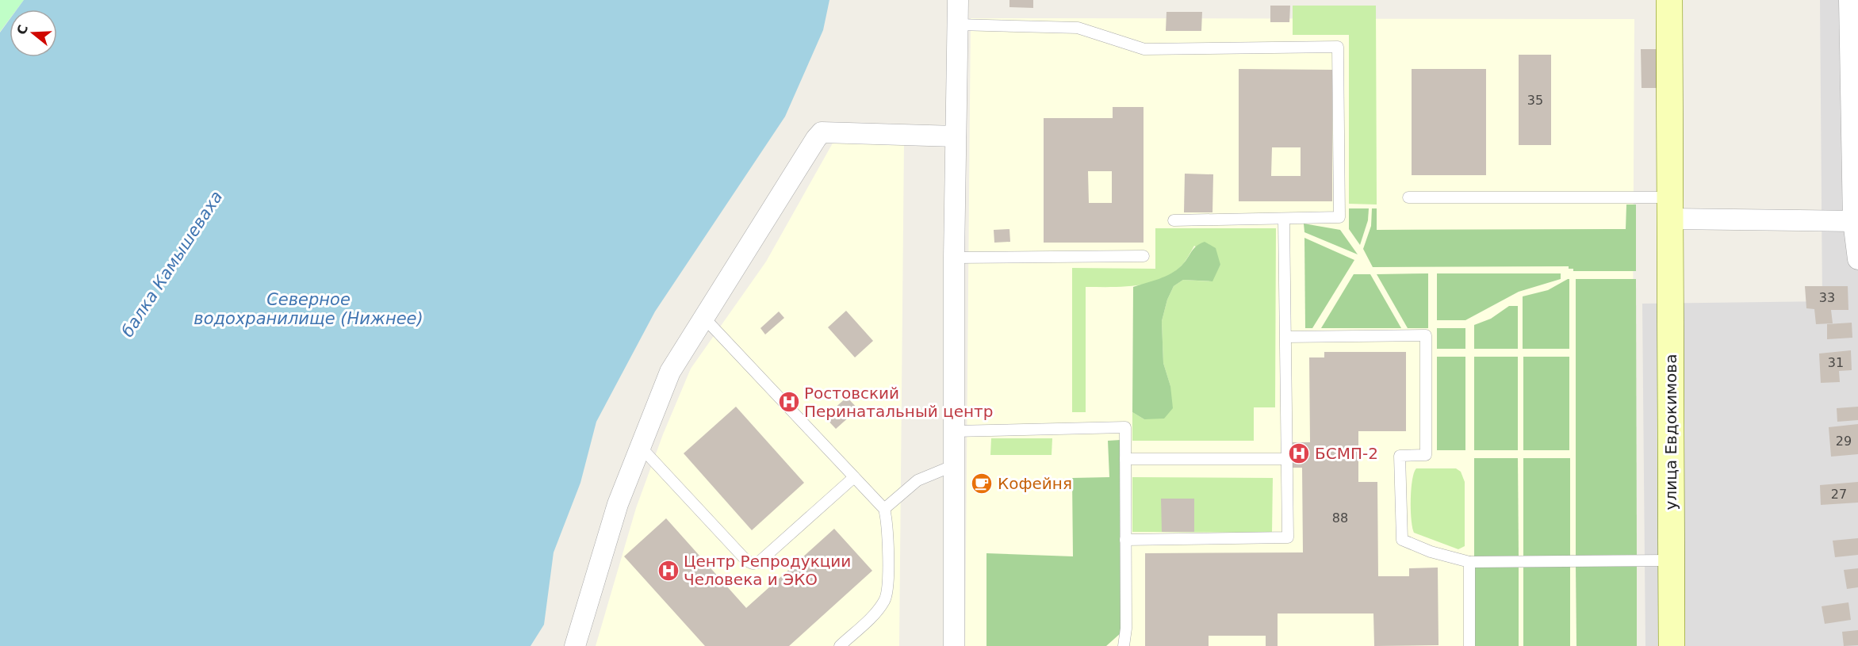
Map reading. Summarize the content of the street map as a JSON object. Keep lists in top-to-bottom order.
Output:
{
  "streets": {
    "main road": ["улица Евдокимова"]
  },
  "water": ["балка Камышеваха", "Северное водохранилище (Нижнее)"],
  "places": {
    "hospital": ["Ростовский Перинатальный центр", "БСМП-2", "Центр Репродукции Человека и ЭКО"],
    "cafe": ["Кофейня"]
  },
  "house_numbers": [
    "35",
    "33",
    "31",
    "29",
    "27",
    "88"
  ],
  "north": "left"
}
